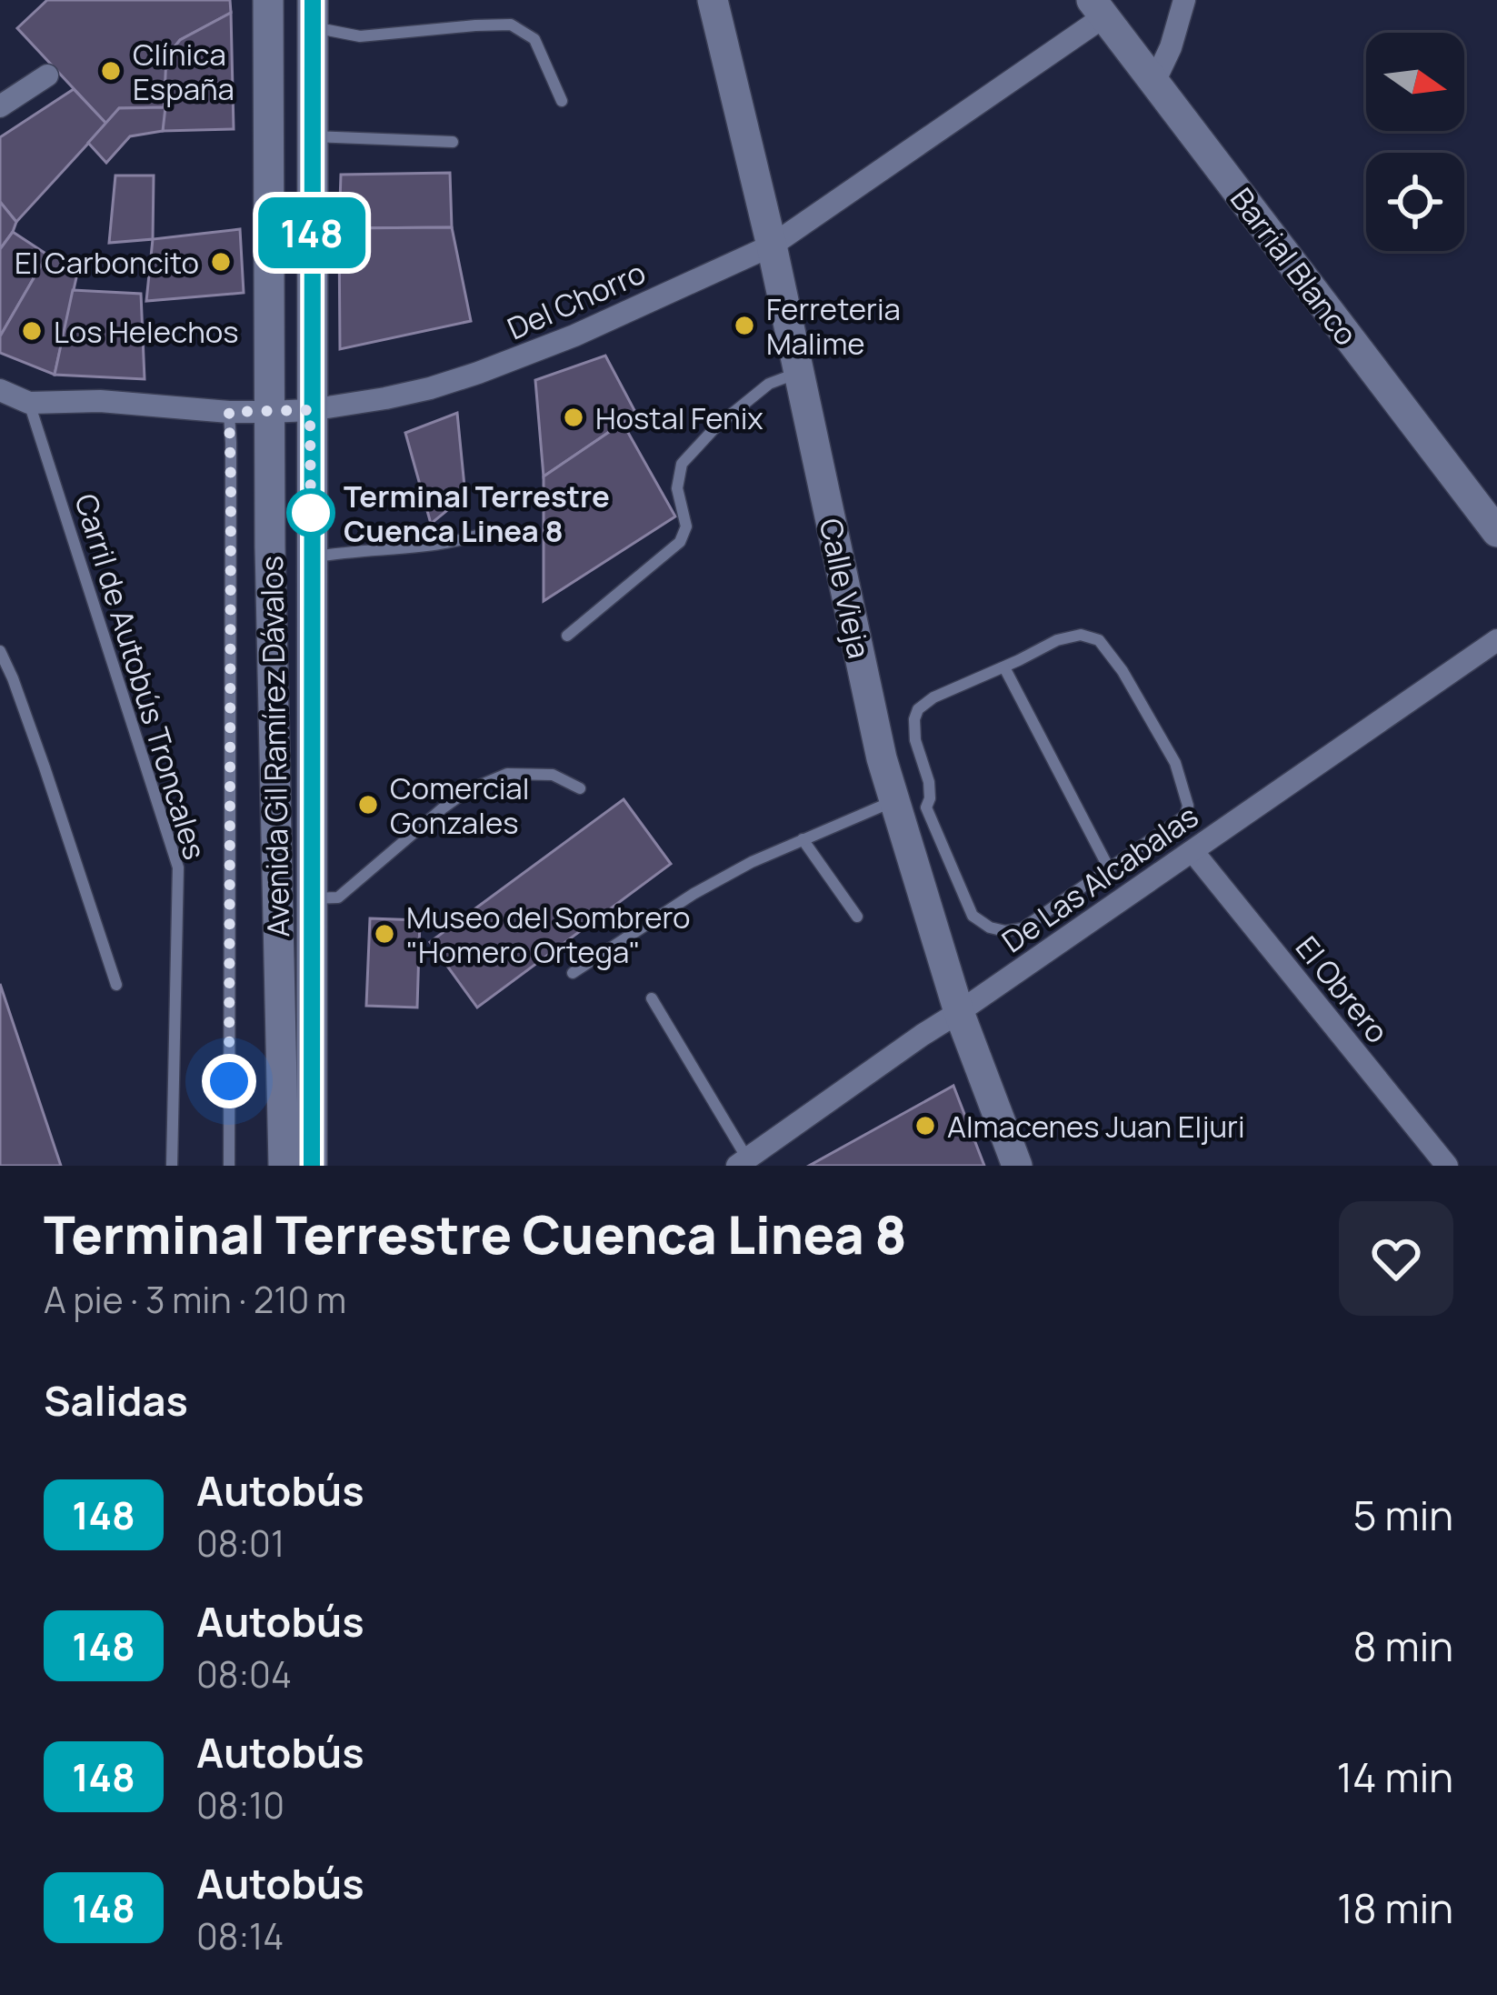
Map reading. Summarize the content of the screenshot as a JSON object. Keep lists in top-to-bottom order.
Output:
{
  "streets": {
    "main road": ["Barrial Blanco", "Calle Vieja", "Avenida Gil Ramírez Dávalos"],
    "street": ["Del Chorro", "De Las Alcabalas", "El Obrero"],
    "lane": ["Carril de Autobús Troncales"]
  },
  "crossings": [
    ["Barrial Blanco", "Del Chorro"],
    ["Del Chorro", "Calle Vieja"],
    ["Del Chorro", "Carril de Autobús Troncales"],
    ["Del Chorro", "Avenida Gil Ramírez Dávalos"],
    ["Calle Vieja", "De Las Alcabalas"],
    ["De Las Alcabalas", "El Obrero"]
  ],
  "places": [
    "Clínica España",
    "El Carboncito",
    "Ferreteria Malime",
    "Los Helechos",
    "Hostal Fenix",
    "Terminal Terrestre Cuenca Linea 8",
    "Comercial Gonzales",
    "Museo del Sombrero \"Homero Ortega\"",
    "Almacenes Juan Eljuri"
  ],
  "lines": ["bus line 148"],
  "north": "right",
  "page": {
    "on_map": "148",
    "heading": [
      ["Terminal Terrestre Cuenca Linea 8", "A pie · 3 min · 210 m"],
      "Salidas"
    ],
    "list": [
      {
        "mark": "148",
        "name": "Autobús",
        "note": "08:01",
        "value": "5 min"
      },
      {
        "mark": "148",
        "name": "Autobús",
        "note": "08:04",
        "value": "8 min"
      },
      {
        "mark": "148",
        "name": "Autobús",
        "note": "08:10",
        "value": "14 min"
      },
      {
        "mark": "148",
        "name": "Autobús",
        "note": "08:14",
        "value": "18 min"
      }
    ]
  }
}
